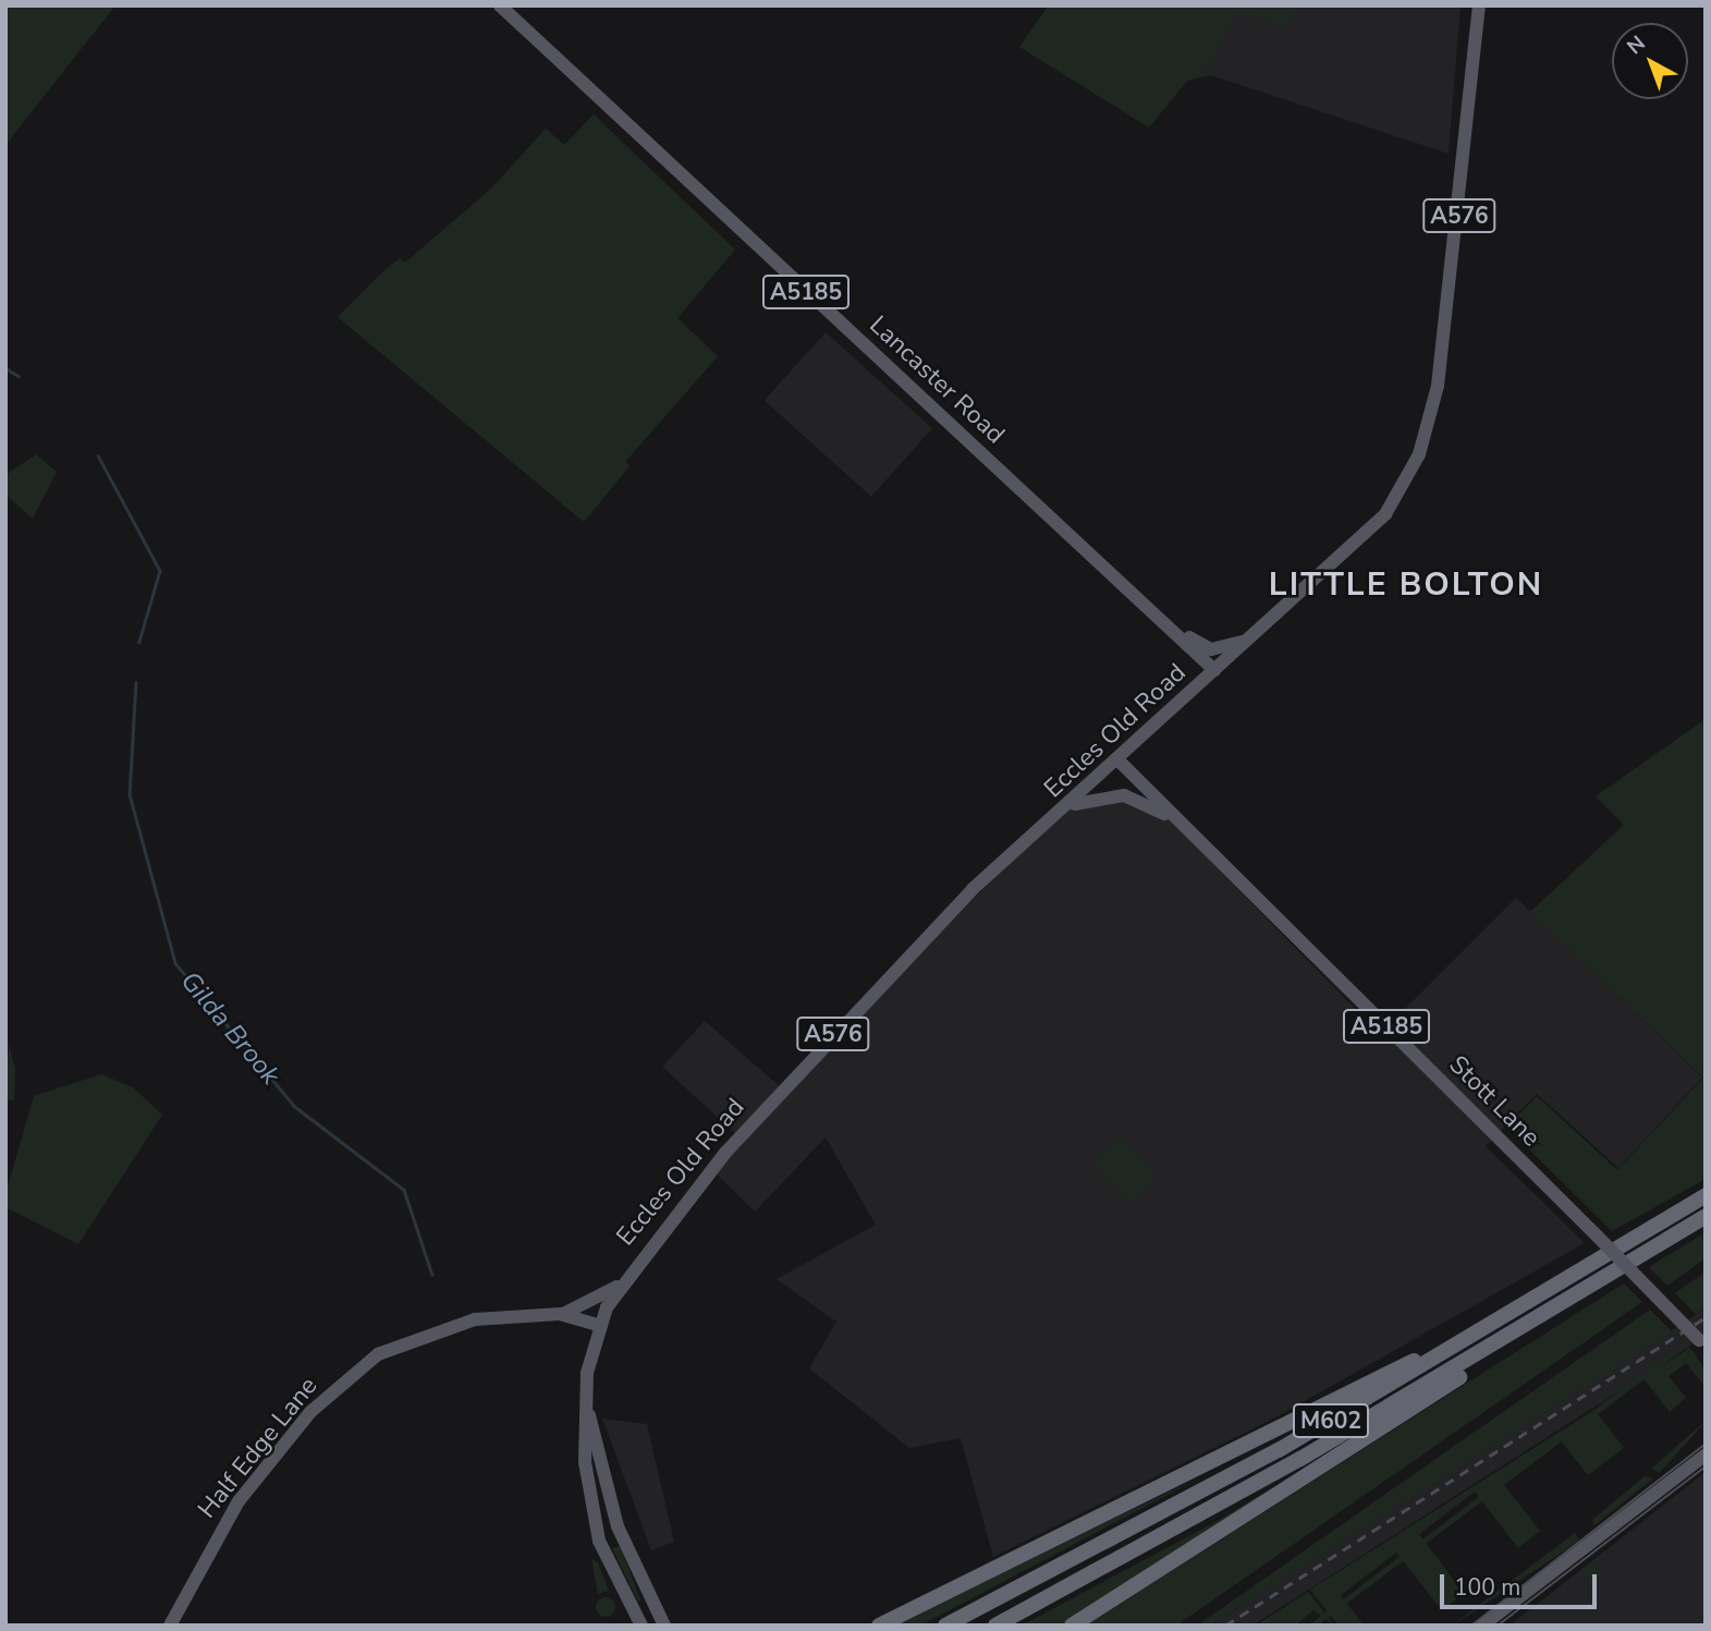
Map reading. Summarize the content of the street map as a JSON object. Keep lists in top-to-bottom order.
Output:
{
  "streets": {
    "highway": ["M602"],
    "main road": [
      "A576",
      "A5185",
      "Lancaster Road",
      "Eccles Old Road",
      "Stott Lane",
      "Half Edge Lane"
    ]
  },
  "crossings": [
    ["A576", "Eccles Old Road"],
    ["Lancaster Road", "Eccles Old Road"],
    ["Eccles Old Road", "Stott Lane"],
    ["Eccles Old Road", "Half Edge Lane"]
  ],
  "districts": ["LITTLE BOLTON"],
  "water": ["Gilda Brook"],
  "scale_bar": "100 m",
  "north": "top left"
}
